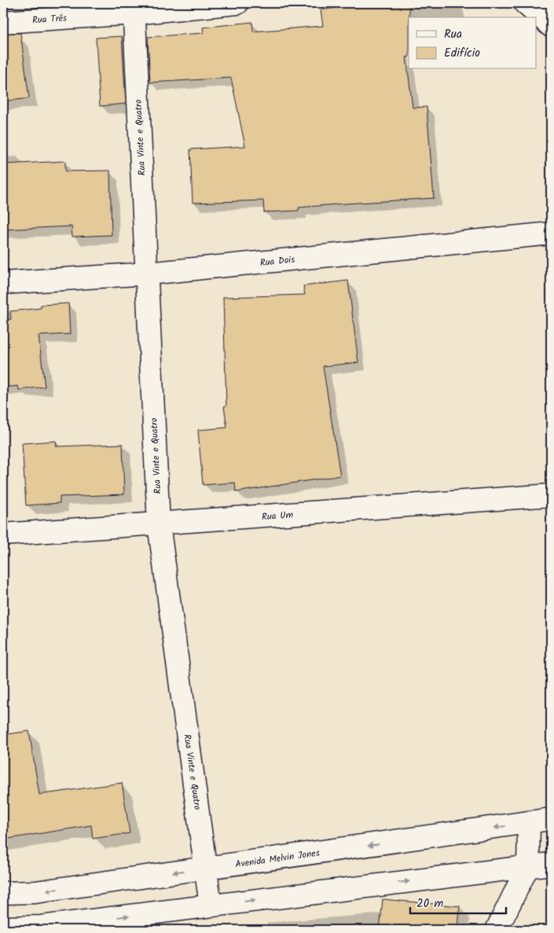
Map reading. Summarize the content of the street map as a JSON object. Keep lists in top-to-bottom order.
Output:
{
  "streets": {
    "street": [
      "Rua Três",
      "Rua Vinte e Quatro",
      "Rua Dois",
      "Rua Um",
      "Avenida Melvin Jones"
    ]
  },
  "crossings": [
    ["Rua Três", "Rua Vinte e Quatro"],
    ["Rua Vinte e Quatro", "Rua Dois"],
    ["Rua Vinte e Quatro", "Rua Um"],
    ["Rua Vinte e Quatro", "Avenida Melvin Jones"]
  ],
  "legend": ["Rua", "Edifício"],
  "scale_bar": "20 m"
}
